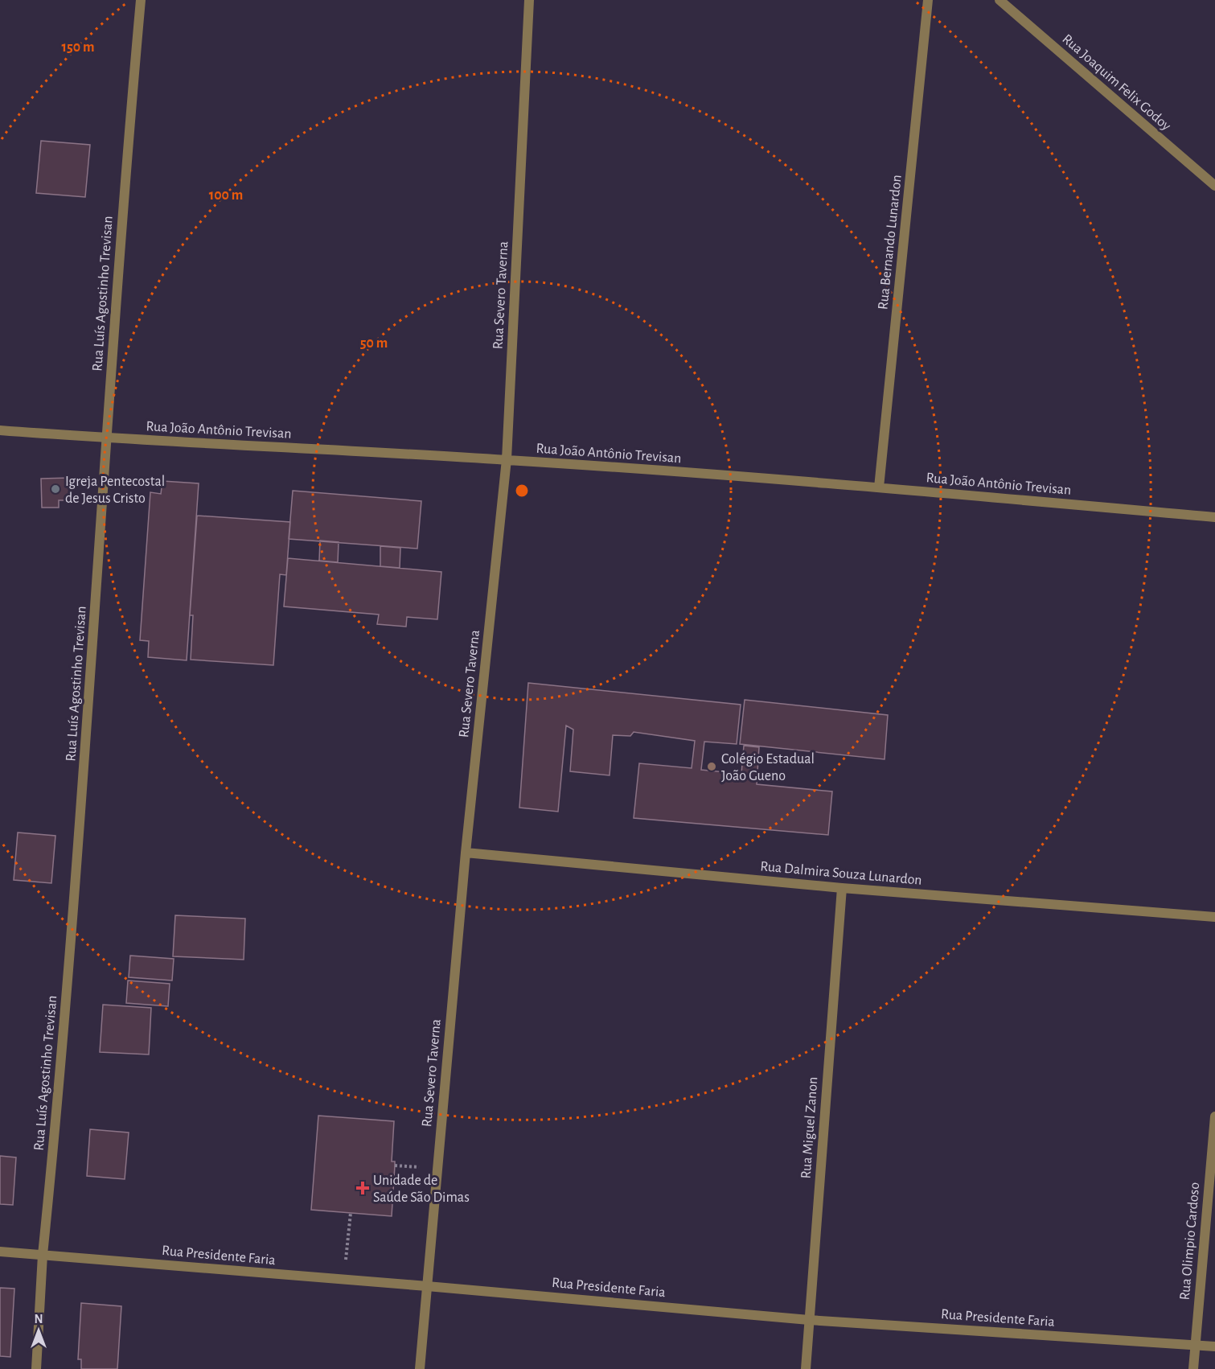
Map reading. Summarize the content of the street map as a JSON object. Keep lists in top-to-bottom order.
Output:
{
  "streets": {
    "street": [
      "Rua Joaquim Felix Godoy",
      "Rua Bernando Lunardon",
      "Rua Luís Agostinho Trevisan",
      "Rua Severo Taverna",
      "Rua João Antônio Trevisan",
      "Rua Dalmira Souza Lunardon",
      "Rua Miguel Zanon",
      "Rua Olimpio Cardoso",
      "Rua Presidente Faria"
    ]
  },
  "crossings": [
    ["Rua Bernando Lunardon", "Rua João Antônio Trevisan"],
    ["Rua Luís Agostinho Trevisan", "Rua João Antônio Trevisan"],
    ["Rua Luís Agostinho Trevisan", "Rua Presidente Faria"],
    ["Rua Severo Taverna", "Rua João Antônio Trevisan"],
    ["Rua Severo Taverna", "Rua Dalmira Souza Lunardon"],
    ["Rua Severo Taverna", "Rua Presidente Faria"],
    ["Rua Dalmira Souza Lunardon", "Rua Miguel Zanon"],
    ["Rua Miguel Zanon", "Rua Presidente Faria"],
    ["Rua Olimpio Cardoso", "Rua Presidente Faria"]
  ],
  "places": {
    "other": ["Igreja Pentecostal de Jesus Cristo", "Colégio Estadual João Gueno"],
    "health": ["Unidade de Saúde São Dimas"]
  },
  "north": "top",
  "rings": ["150 m", "100 m", "50 m"]
}
